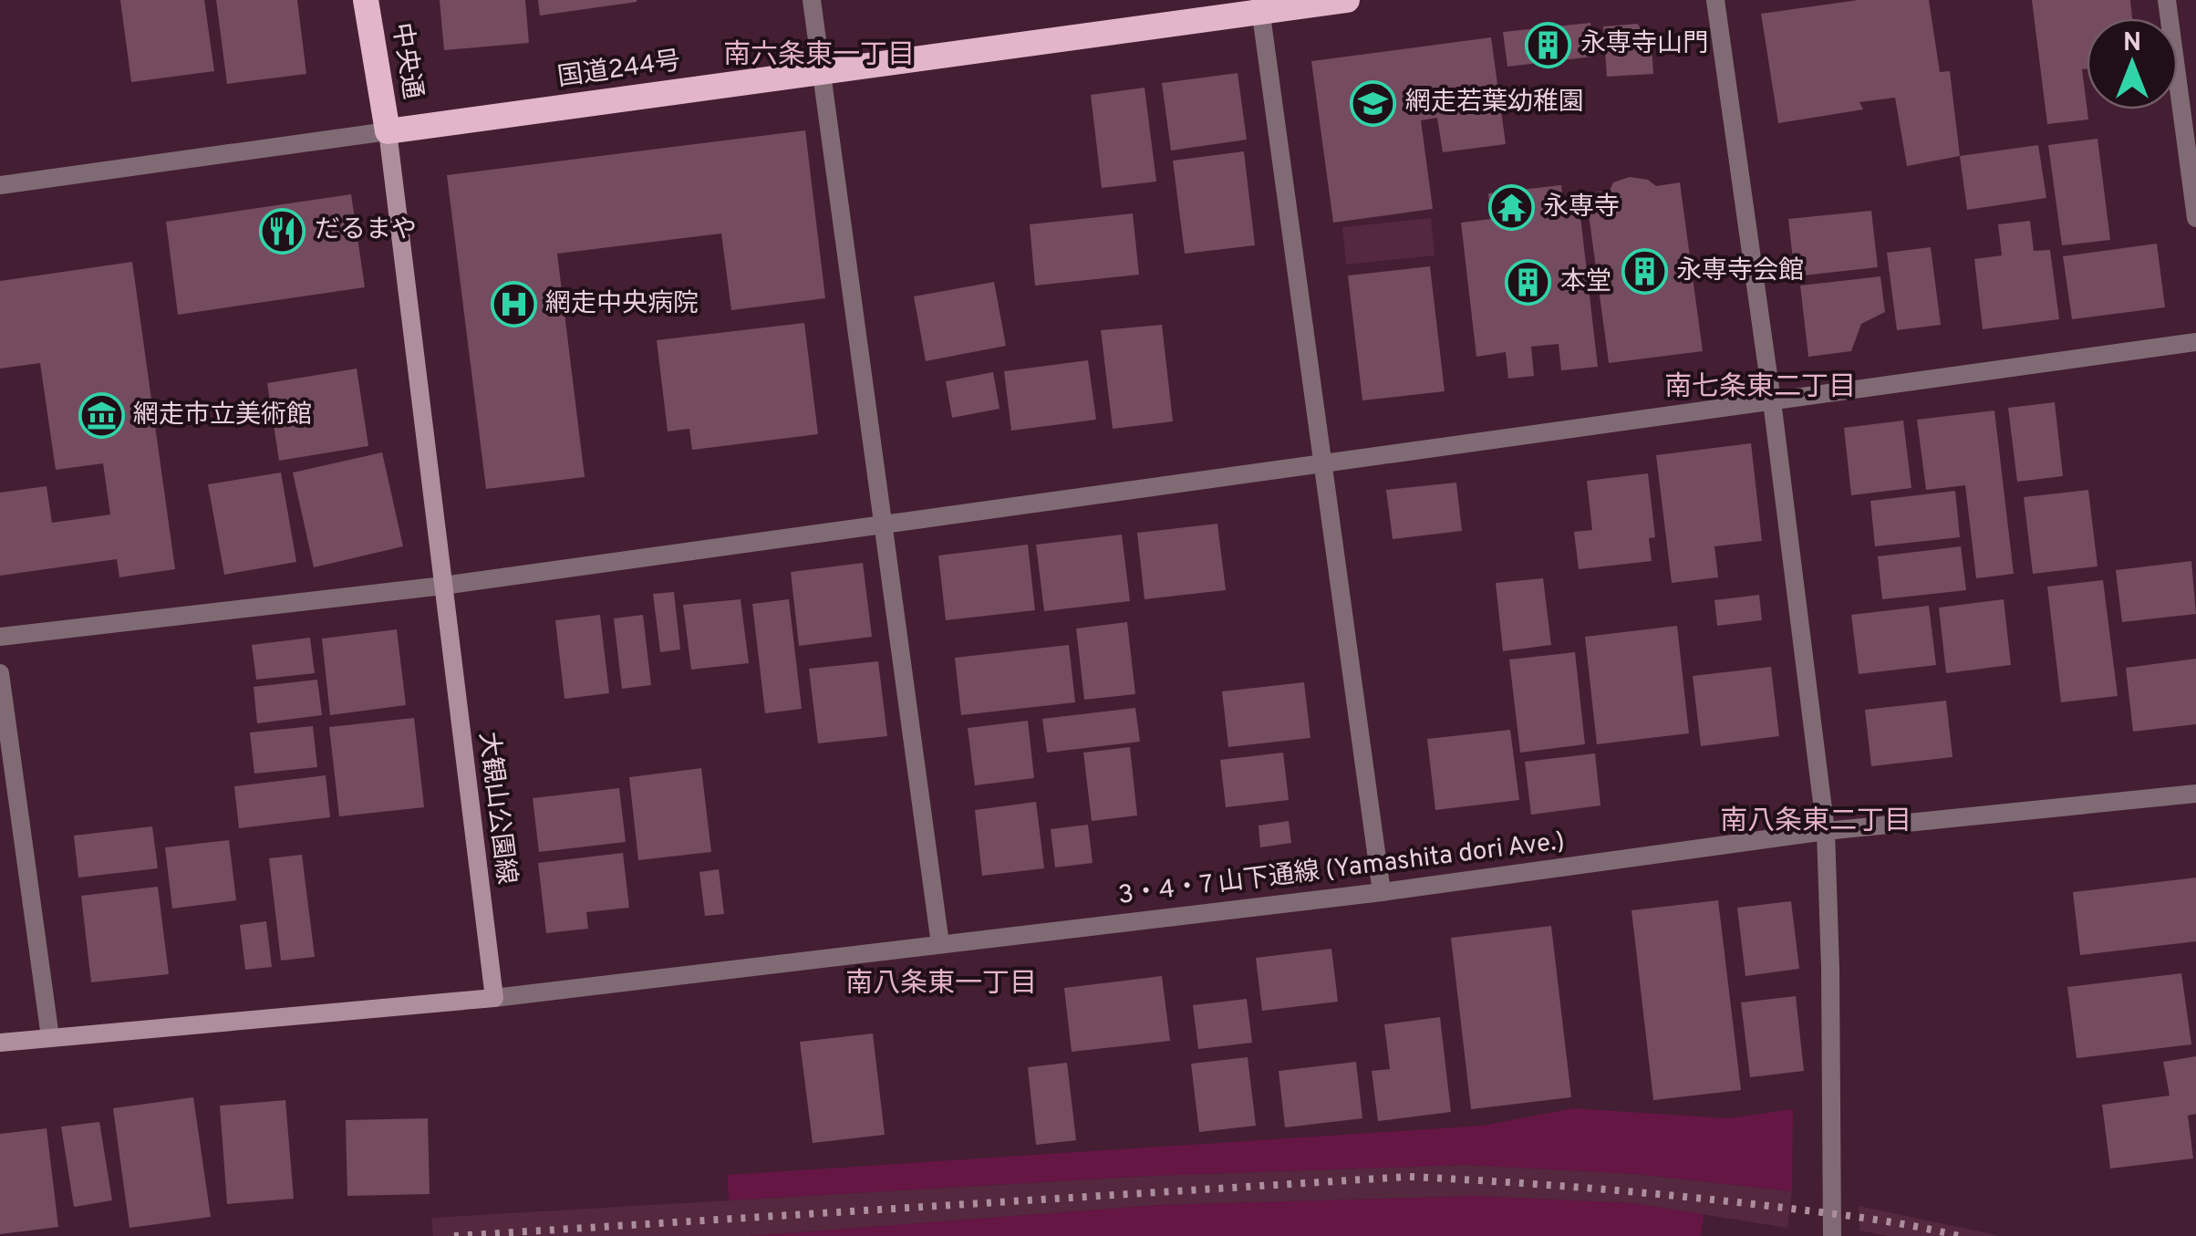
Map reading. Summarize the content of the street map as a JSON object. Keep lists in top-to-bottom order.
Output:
{
  "streets": {
    "highway": ["中央通", "国道244号"],
    "main road": ["大観山公園線"],
    "street": ["3・4・7 山下通線 (Yamashita dori Ave.)"]
  },
  "crossings": [
    ["中央通", "国道244号"],
    ["中央通", "大観山公園線"],
    ["国道244号", "大観山公園線"],
    ["大観山公園線", "3・4・7 山下通線 (Yamashita dori Ave.)"]
  ],
  "districts": [
    "南六条東一丁目",
    "南七条東二丁目",
    "南八条東二丁目",
    "南八条東一丁目"
  ],
  "places": {
    "building": ["永専寺山門", "永専寺会館", "本堂"],
    "school or university": ["網走若葉幼稚園"],
    "temple": ["永専寺"],
    "restaurant": ["だるまや"],
    "hospital": ["網走中央病院"],
    "museum": ["網走市立美術館"]
  },
  "north": "top"
}
